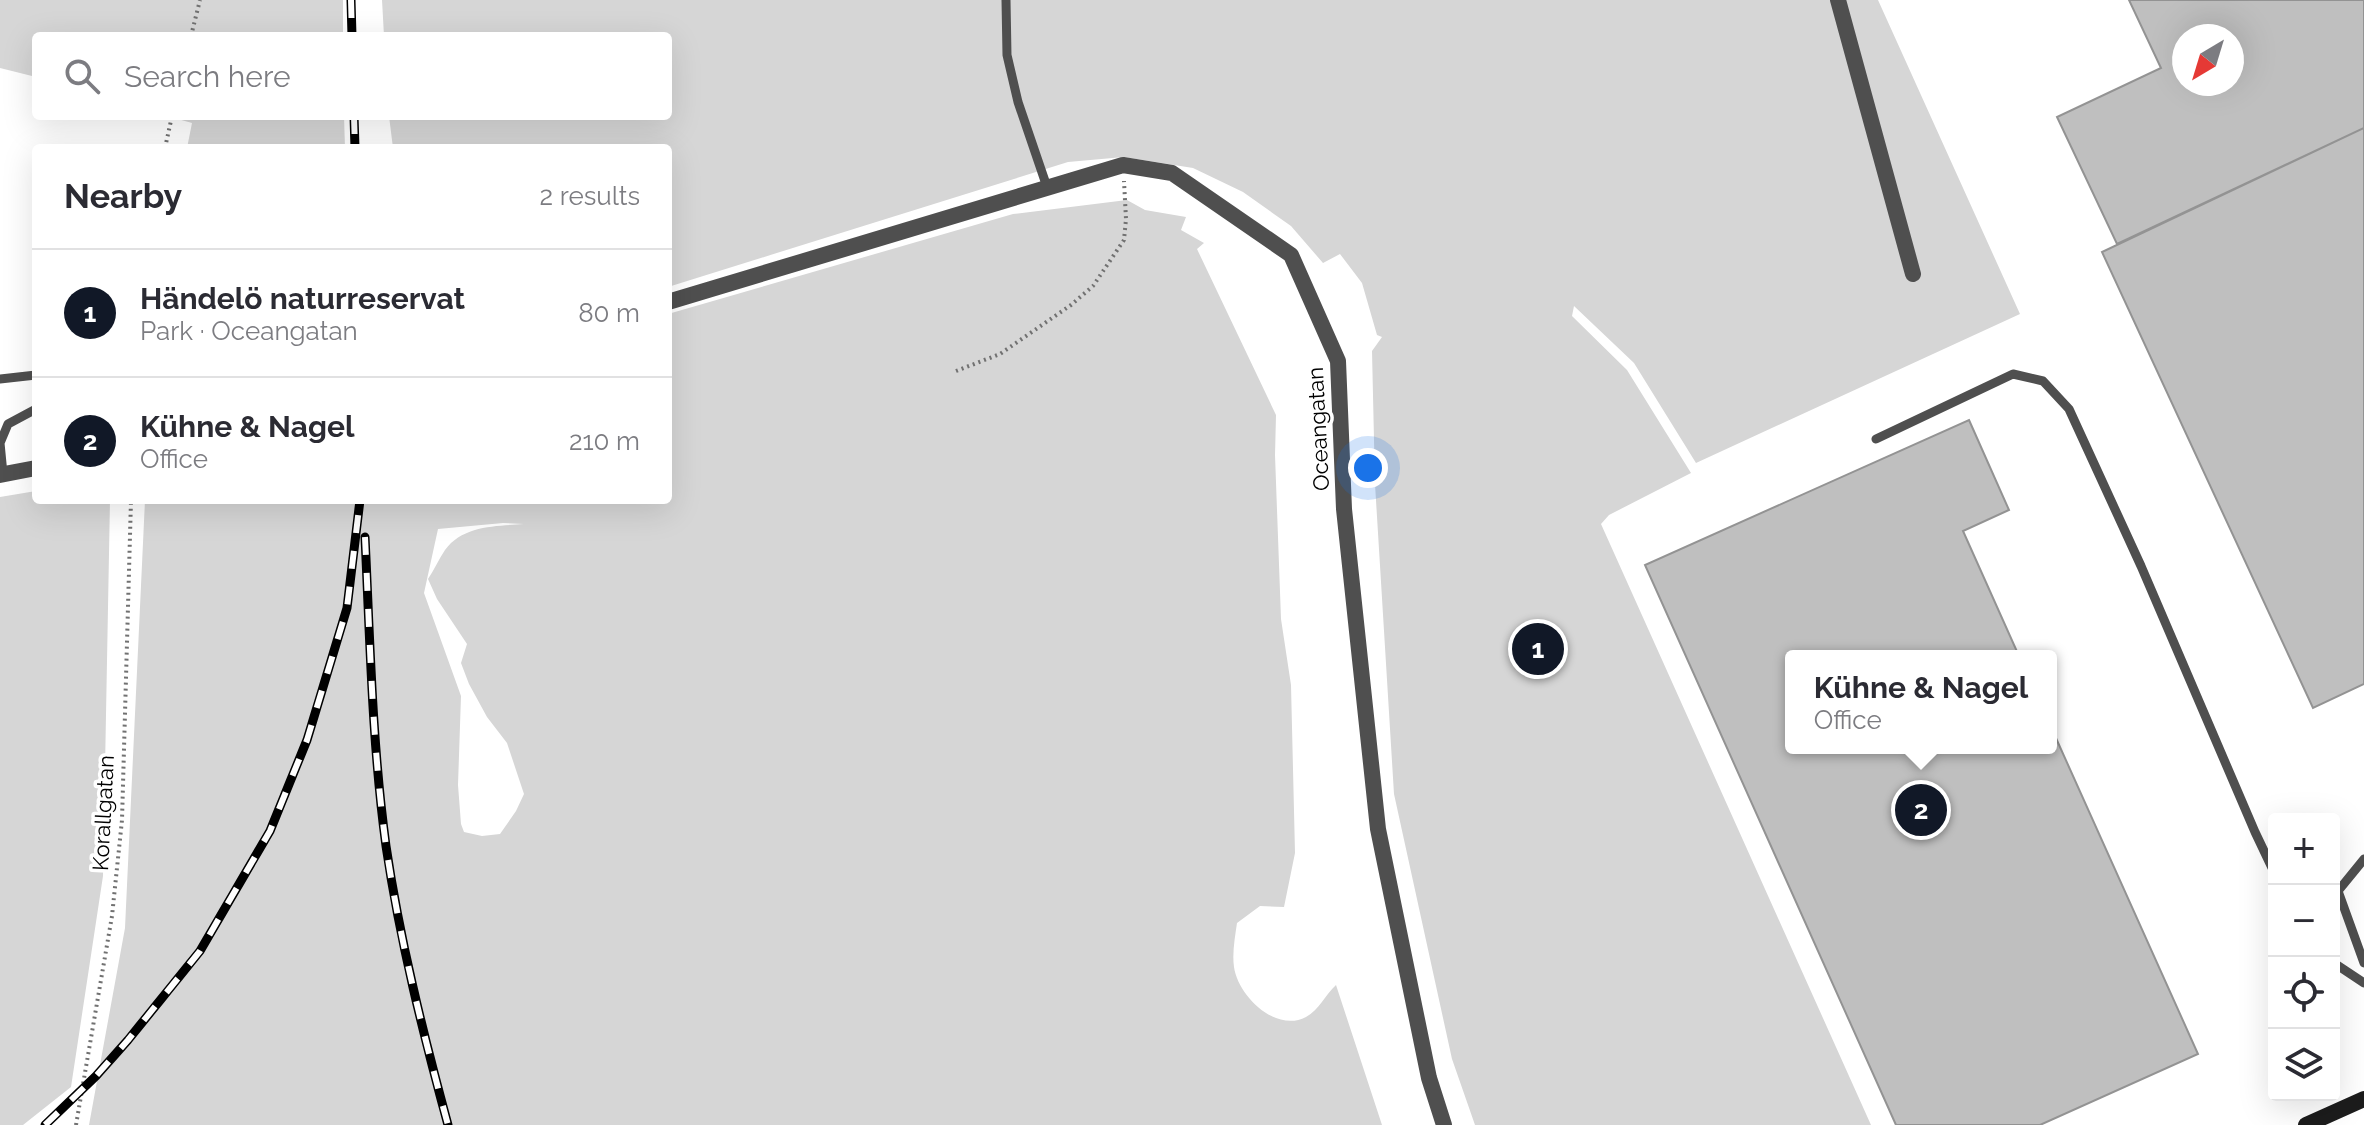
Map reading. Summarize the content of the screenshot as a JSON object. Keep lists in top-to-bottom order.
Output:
{
  "streets": {
    "street": ["Oceangatan"],
    "path": ["Korallgatan"]
  },
  "north": "bottom left",
  "page": {
    "search": "Search here",
    "heading": ["Nearby", "2 results"],
    "list": [
      {
        "mark": "1",
        "name": "Händelö naturreservat",
        "note": "Park · Oceangatan",
        "value": "80 m"
      },
      {
        "mark": "2",
        "name": "Kühne & Nagel",
        "note": "Office",
        "value": "210 m"
      }
    ],
    "pins": ["1", "2"],
    "popup": ["Kühne & Nagel", "Office"],
    "map_buttons": ["+", "−"]
  }
}
